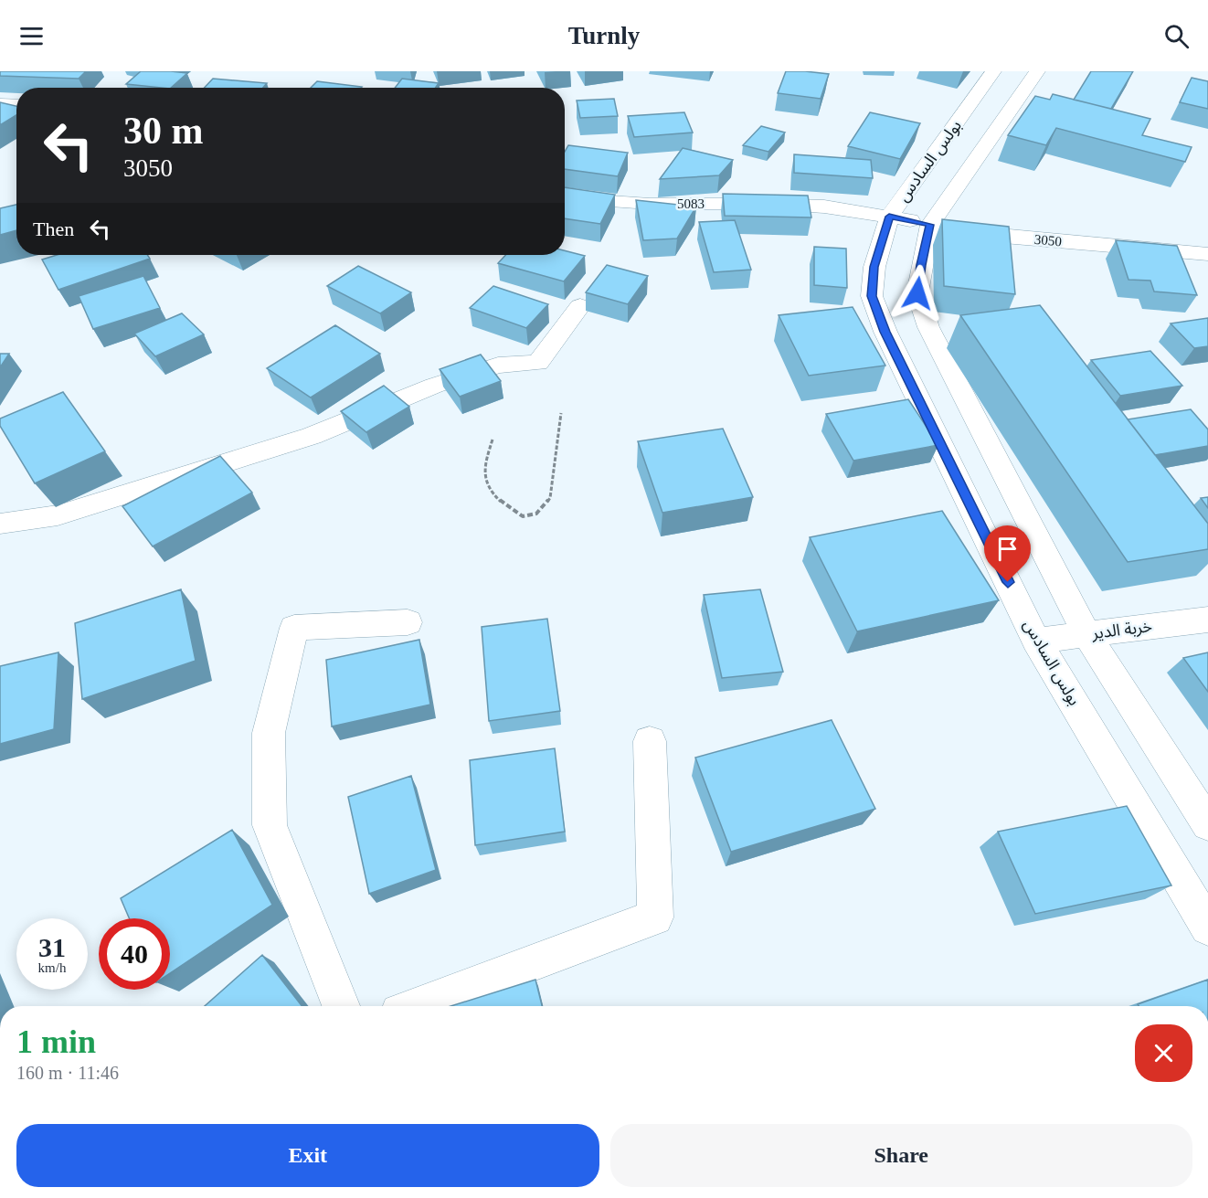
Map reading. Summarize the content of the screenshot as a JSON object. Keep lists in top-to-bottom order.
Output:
{
  "streets": {
    "street": [
      "بولس السادس",
      "5083",
      "3050",
      "خربة الدير"
    ]
  },
  "crossings": [
    ["بولس السادس", "5083"],
    ["بولس السادس", "3050"],
    ["بولس السادس", "خربة الدير"],
    ["5083", "3050"]
  ],
  "page": {
    "header": "Turnly",
    "turn": ["30 m", "3050"],
    "then": "Then",
    "speed": "31 km/h",
    "limit": "40",
    "heading": ["1 min", "160 m · 11:46"],
    "buttons": ["Exit", "Share"]
  }
}
